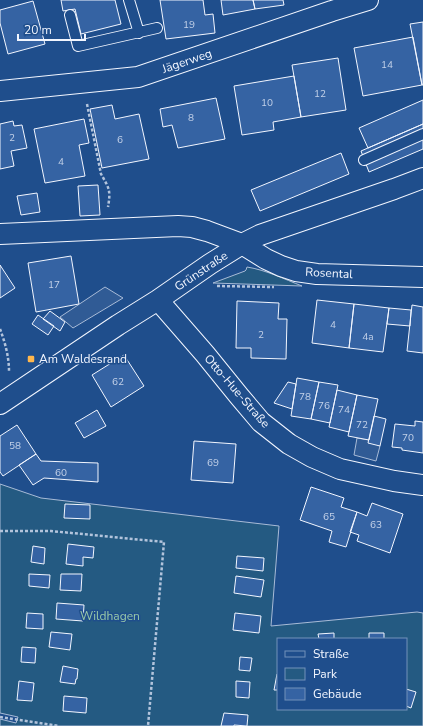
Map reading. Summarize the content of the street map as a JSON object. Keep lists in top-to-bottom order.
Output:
{
  "streets": {
    "street": [
      "Jägerweg",
      "Grünstraße",
      "Rosental",
      "Otto-Hue-Straße"
    ]
  },
  "crossings": [
    ["Grünstraße", "Rosental"],
    ["Grünstraße", "Otto-Hue-Straße"]
  ],
  "parks": ["Wildhagen"],
  "places": {
    "transit": ["Am Waldesrand"]
  },
  "house_numbers": [
    "19",
    "14",
    "12",
    "10",
    "8",
    "2",
    "6",
    "4",
    "17",
    "4",
    "2",
    "4a",
    "62",
    "78",
    "76",
    "74",
    "72",
    "70",
    "58",
    "69",
    "60",
    "65",
    "63"
  ],
  "legend": ["Straße", "Park", "Gebäude"],
  "scale_bar": "20 m"
}
